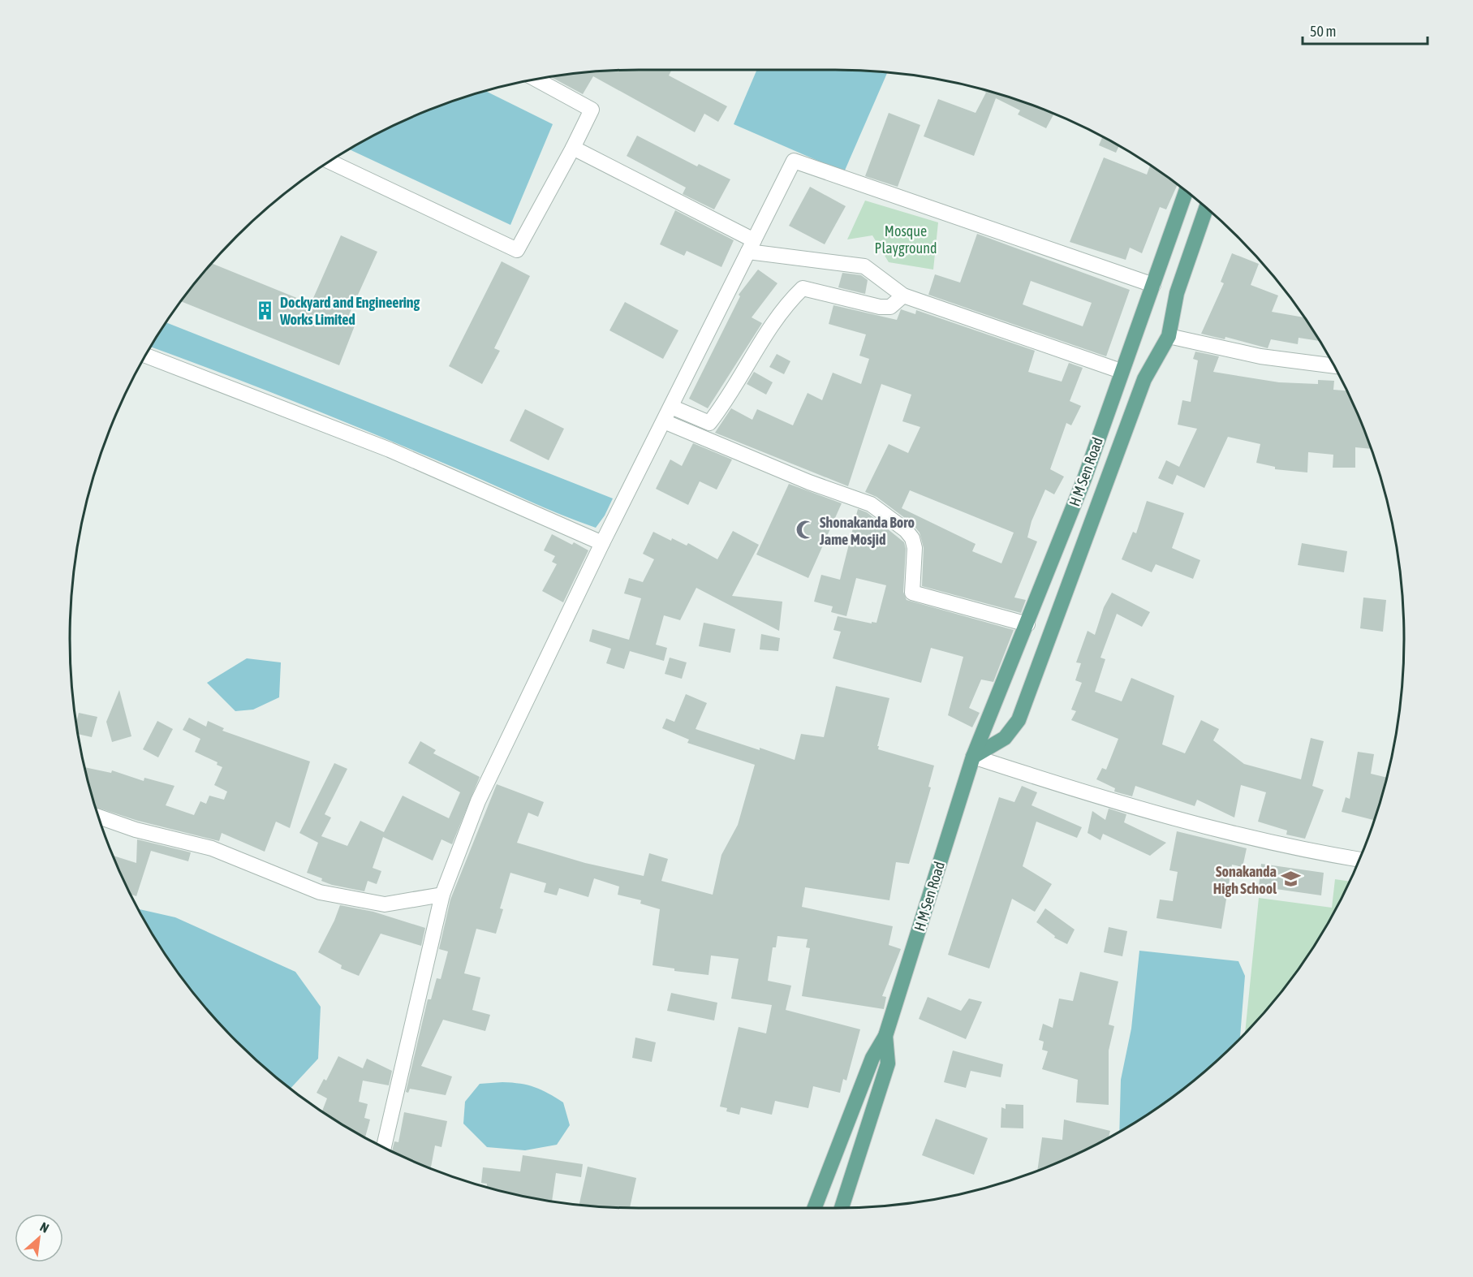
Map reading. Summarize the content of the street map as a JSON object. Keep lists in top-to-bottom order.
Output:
{
  "streets": {
    "main road": ["H M Sen Road"]
  },
  "parks": ["Mosque Playground"],
  "places": {
    "building": ["Dockyard and Engineering Works Limited"],
    "mosque": ["Shonakanda Boro Jame Mosjid"],
    "school or university": ["Sonakanda High School"]
  },
  "scale_bar": "50 m",
  "north": "top right"
}
